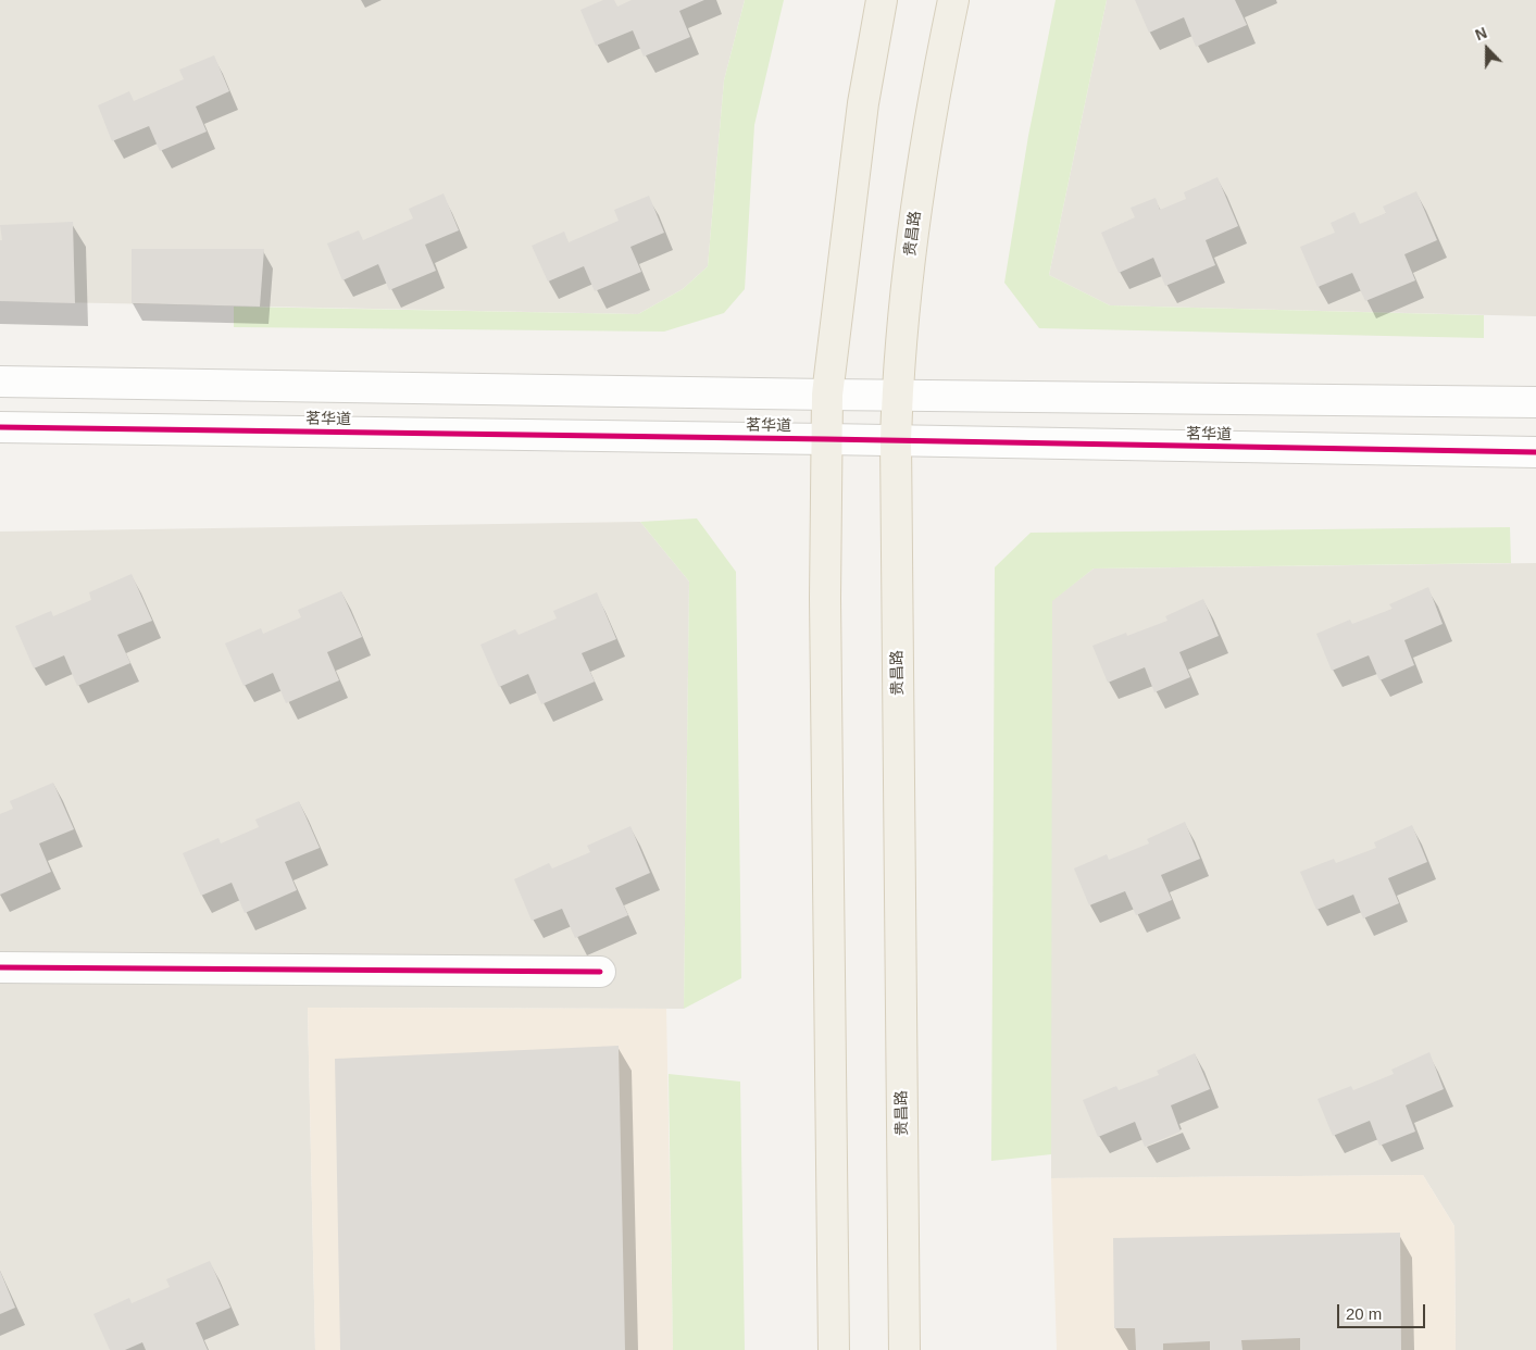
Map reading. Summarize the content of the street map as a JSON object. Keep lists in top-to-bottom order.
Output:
{
  "streets": {
    "main road": ["贵昌路"],
    "street": ["茗华道"]
  },
  "crossings": [
    ["贵昌路", "茗华道"]
  ],
  "scale_bar": "20 m",
  "north": "top"
}
